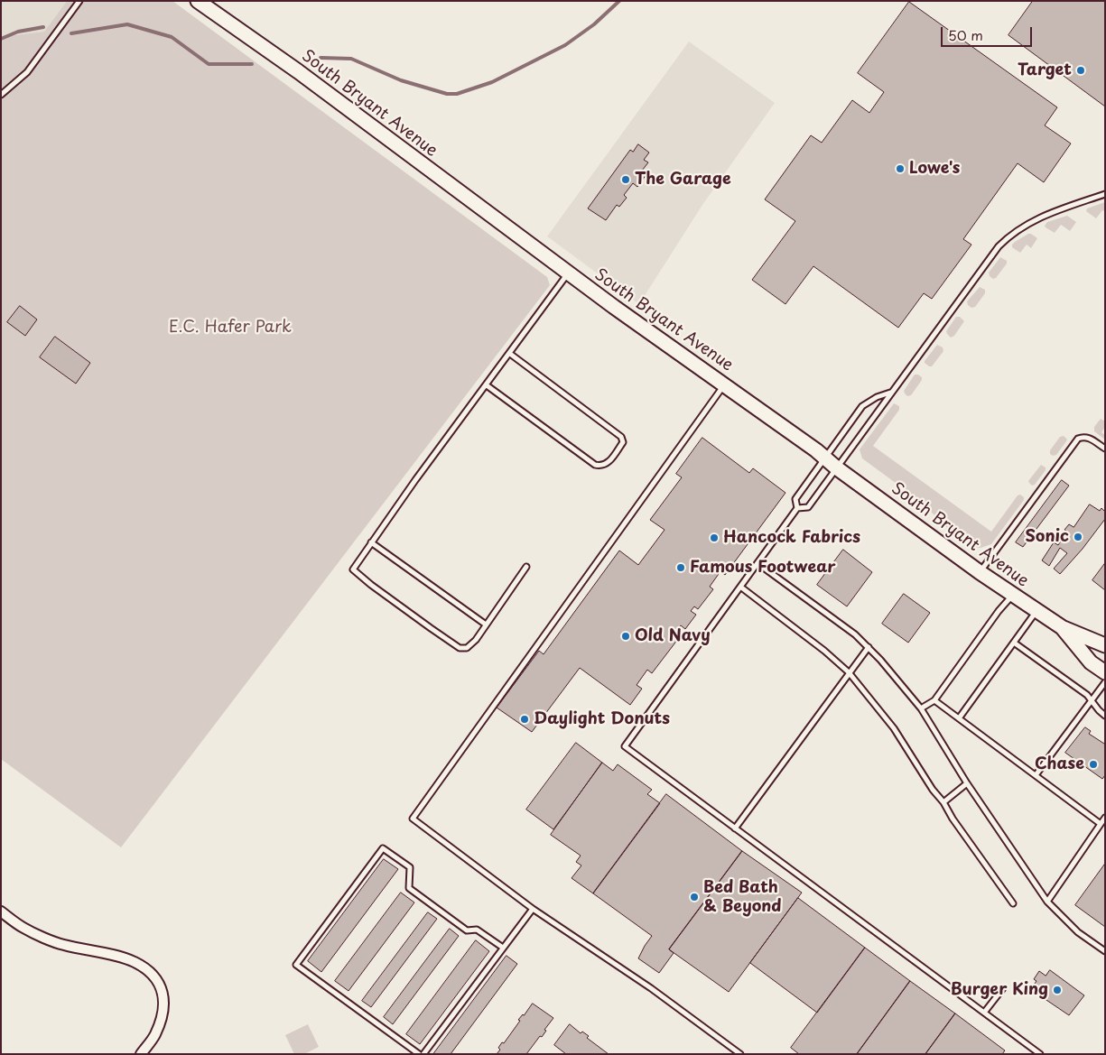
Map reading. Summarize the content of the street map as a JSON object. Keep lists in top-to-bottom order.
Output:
{
  "streets": {
    "main road": ["South Bryant Avenue"]
  },
  "parks": ["E.C. Hafer Park"],
  "places": [
    "Target",
    "Lowe's",
    "The Garage",
    "Sonic",
    "Hancock Fabrics",
    "Famous Footwear",
    "Old Navy",
    "Daylight Donuts",
    "Chase",
    "Bed Bath & Beyond",
    "Burger King"
  ],
  "scale_bar": "50 m"
}
